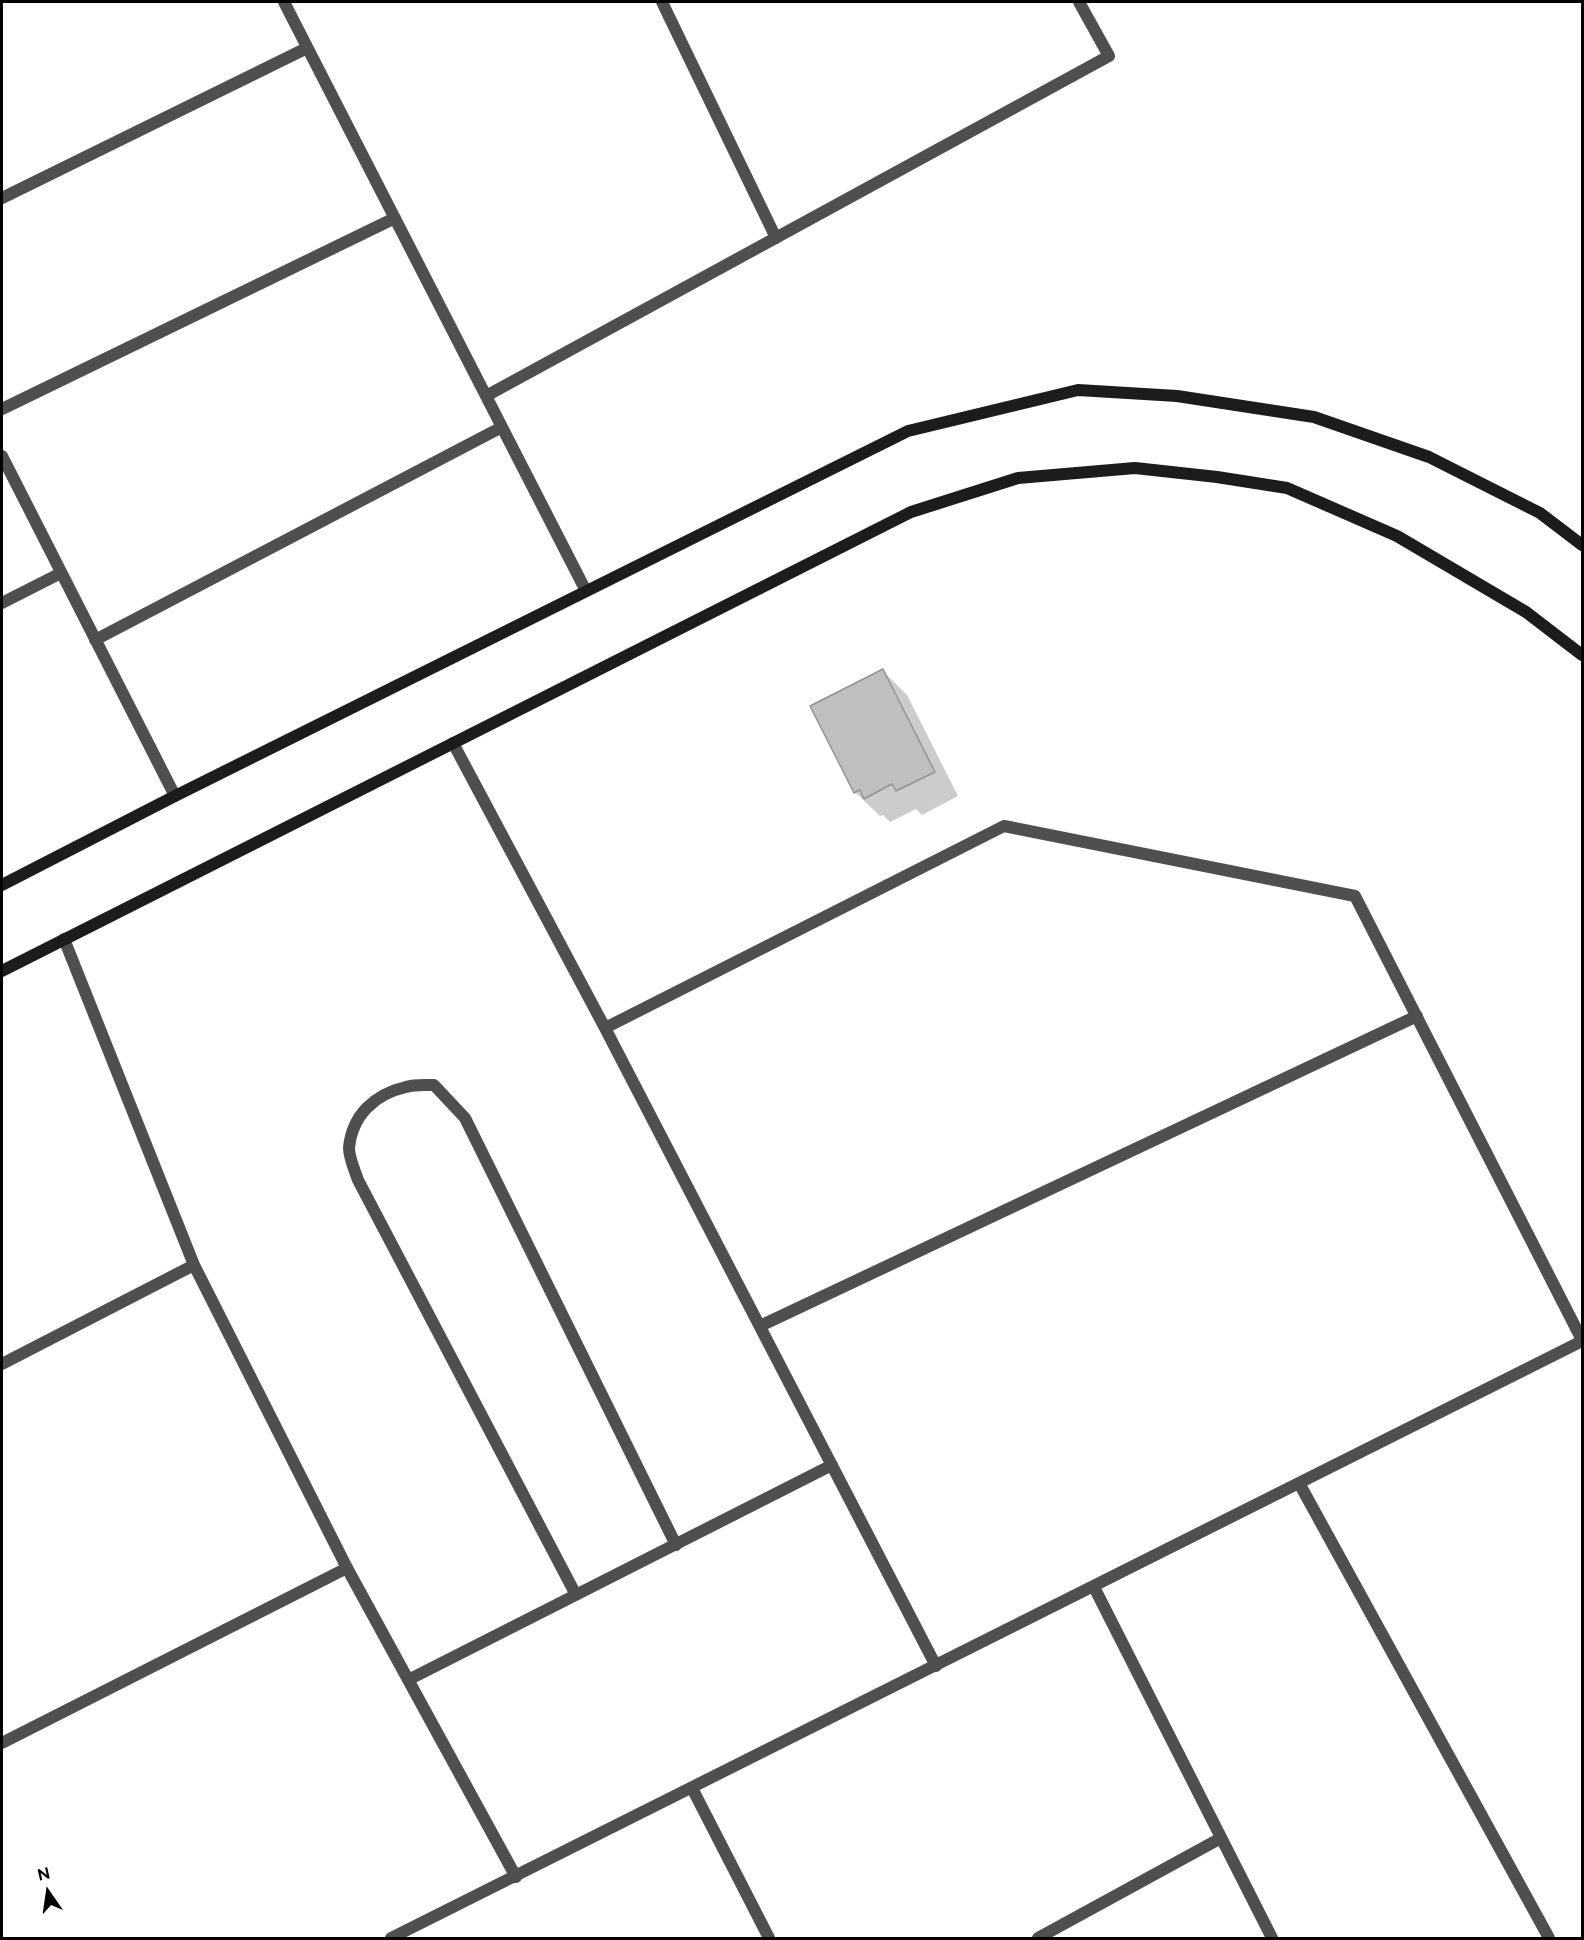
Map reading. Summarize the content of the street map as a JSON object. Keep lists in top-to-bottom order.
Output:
{
  "north": "top"
}
